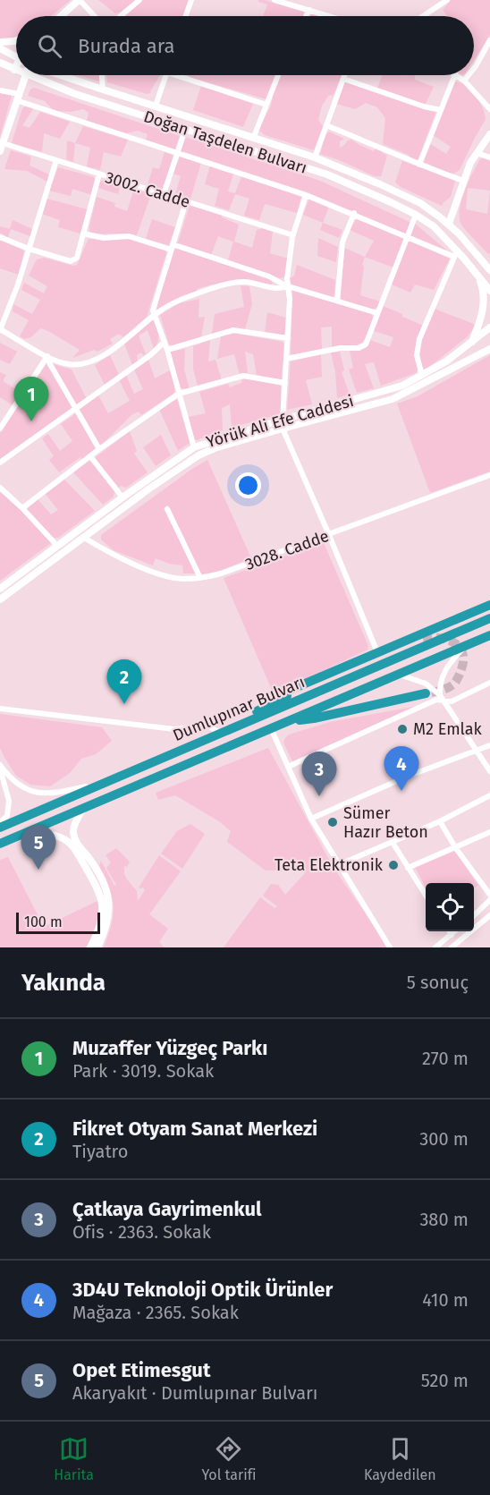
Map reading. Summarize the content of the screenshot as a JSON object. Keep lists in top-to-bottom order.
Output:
{
  "streets": {
    "highway": ["Dumlupınar Bulvarı"],
    "street": [
      "Doğan Taşdelen Bulvarı",
      "3002. Cadde",
      "Yörük Ali Efe Caddesi",
      "3028. Cadde"
    ]
  },
  "crossings": [
    ["Yörük Ali Efe Caddesi", "3028. Cadde"]
  ],
  "places": ["M2 Emlak", "Sümer Hazır Beton", "Teta Elektronik"],
  "scale_bar": "100 m",
  "page": {
    "search": "Burada ara",
    "pins": [
      "1",
      "2",
      "4",
      "3",
      "5"
    ],
    "scale": "100 m",
    "heading": ["Yakında", "5 sonuç"],
    "list": [
      {
        "mark": "1",
        "name": "Muzaffer Yüzgeç Parkı",
        "note": "Park · 3019. Sokak",
        "value": "270 m"
      },
      {
        "mark": "2",
        "name": "Fikret Otyam Sanat Merkezi",
        "note": "Tiyatro",
        "value": "300 m"
      },
      {
        "mark": "3",
        "name": "Çatkaya Gayrimenkul",
        "note": "Ofis · 2363. Sokak",
        "value": "380 m"
      },
      {
        "mark": "4",
        "name": "3D4U Teknoloji Optik Ürünler",
        "note": "Mağaza · 2365. Sokak",
        "value": "410 m"
      },
      {
        "mark": "5",
        "name": "Opet Etimesgut",
        "note": "Akaryakıt · Dumlupınar Bulvarı",
        "value": "520 m"
      }
    ],
    "nav": ["Harita", "Yol tarifi", "Kaydedilen"]
  }
}
